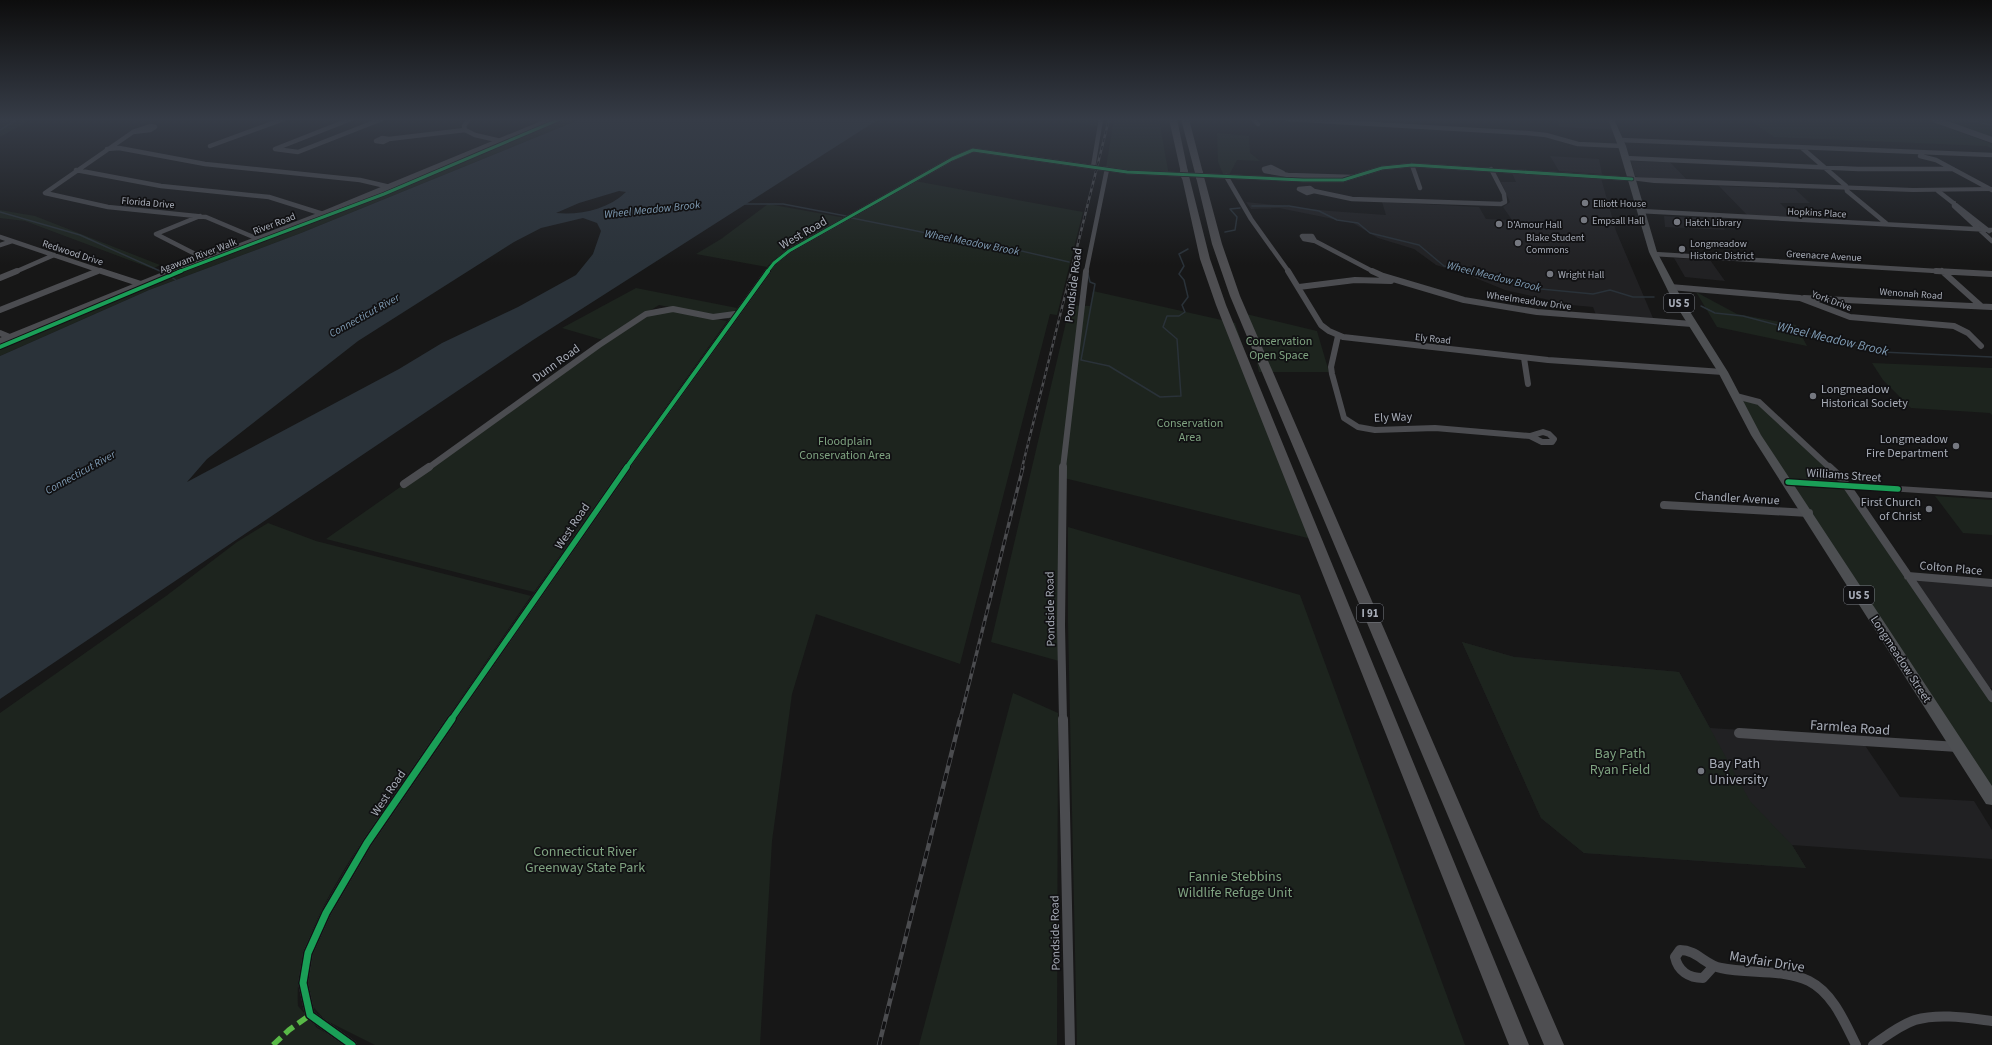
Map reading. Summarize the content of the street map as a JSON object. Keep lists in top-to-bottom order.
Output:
{
  "streets": {
    "highway": ["I 91"],
    "main road": ["US 5", "Williams Street", "Longmeadow Street"],
    "street": [
      "Florida Drive",
      "Hopkins Place",
      "River Road",
      "West Road",
      "Redwood Drive",
      "Greenacre Avenue",
      "Pondside Road",
      "Wenonah Road",
      "Wheelmeadow Drive",
      "York Drive",
      "Ely Road",
      "Dunn Road",
      "Ely Way",
      "Chandler Avenue",
      "Colton Place",
      "Farmlea Road",
      "Mayfair Drive"
    ],
    "cycle path": ["Agawam River Walk"]
  },
  "crossings": [
    ["Florida Drive", "River Road"],
    ["Hopkins Place", "Longmeadow Street"],
    ["River Road", "Redwood Drive"],
    ["West Road", "Dunn Road"],
    ["Greenacre Avenue", "Longmeadow Street"],
    ["Wenonah Road", "York Drive"],
    ["Wheelmeadow Drive", "Longmeadow Street"],
    ["York Drive", "Longmeadow Street"],
    ["Ely Road", "Ely Way"],
    ["Ely Road", "Longmeadow Street"],
    ["Williams Street", "Longmeadow Street"],
    ["Chandler Avenue", "Longmeadow Street"],
    ["Longmeadow Street", "Farmlea Road"]
  ],
  "water": ["Wheel Meadow Brook", "Connecticut River"],
  "parks": [
    "Conservation Open Space",
    "Conservation Area",
    "Floodplain Conservation Area",
    "Bay Path Ryan Field",
    "Connecticut River Greenway State Park",
    "Fannie Stebbins Wildlife Refuge Unit"
  ],
  "places": [
    "Elliott House",
    "Empsall Hall",
    "Hatch Library",
    "D'Amour Hall",
    "Blake Student Commons",
    "Longmeadow Historic District",
    "Wright Hall",
    "Longmeadow Historical Society",
    "Longmeadow Fire Department",
    "First Church of Christ",
    "Bay Path University"
  ]
}
